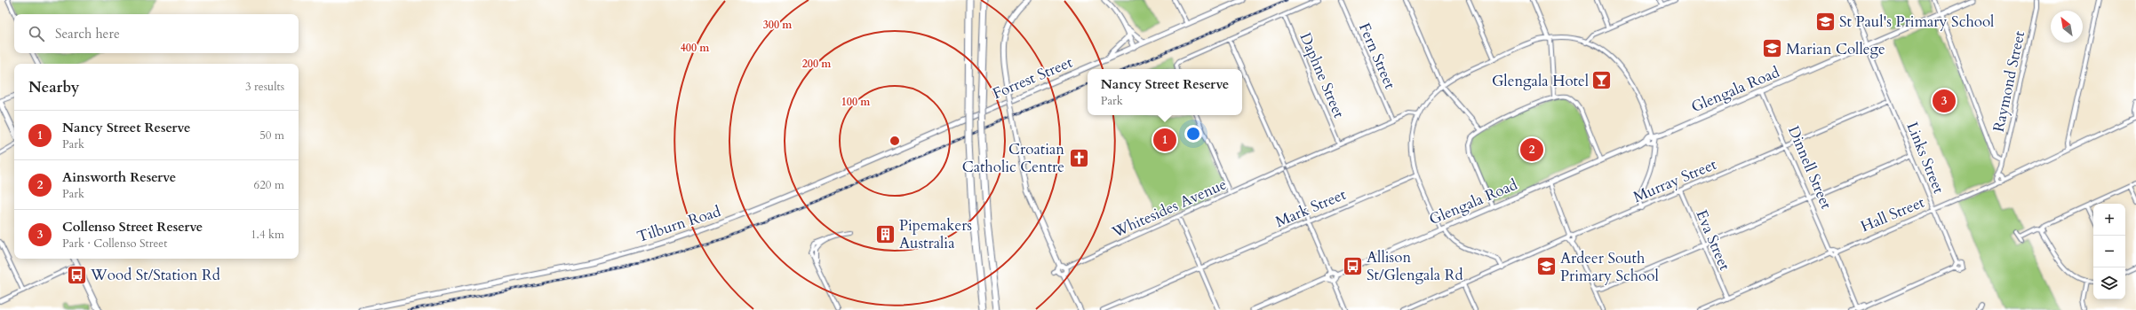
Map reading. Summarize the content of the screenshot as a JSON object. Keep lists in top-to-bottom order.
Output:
{
  "streets": {
    "street": [
      "Fern Street",
      "Daphne Street",
      "Forrest Street",
      "Raymond Street",
      "Glengala Road",
      "Links Street",
      "Dinnell Street",
      "Murray Street",
      "Whitesides Avenue",
      "Mark Street",
      "Hall Street",
      "Tilburn Road",
      "Eva Street"
    ]
  },
  "crossings": [
    ["Fern Street", "Whitesides Avenue"],
    ["Daphne Street", "Whitesides Avenue"],
    ["Forrest Street", "Tilburn Road"],
    ["Raymond Street", "Hall Street"],
    ["Glengala Road", "Links Street"],
    ["Glengala Road", "Dinnell Street"],
    ["Links Street", "Dinnell Street"],
    ["Links Street", "Murray Street"],
    ["Links Street", "Hall Street"],
    ["Dinnell Street", "Murray Street"],
    ["Dinnell Street", "Hall Street"],
    ["Murray Street", "Eva Street"],
    ["Hall Street", "Eva Street"]
  ],
  "places": {
    "school or university": ["St Paul's Primary School", "Marian College", "Ardeer South Primary School"],
    "bar": ["Glengala Hotel"],
    "church": ["Croatian Catholic Centre"],
    "building": ["Pipemakers Australia"],
    "bus stop": ["Allison St/Glengala Rd", "Wood St/Station Rd"]
  },
  "north": "top left",
  "page": {
    "search": "Search here",
    "heading": ["Nearby", "3 results"],
    "popup": ["Nancy Street Reserve", "Park"],
    "pins": ["3", "1", "2"],
    "list": [
      {
        "mark": "1",
        "name": "Nancy Street Reserve",
        "note": "Park",
        "value": "50 m"
      },
      {
        "mark": "2",
        "name": "Ainsworth Reserve",
        "note": "Park",
        "value": "620 m"
      },
      {
        "mark": "3",
        "name": "Collenso Street Reserve",
        "note": "Park · Collenso Street",
        "value": "1.4 km"
      }
    ],
    "map_buttons": ["+", "−"]
  },
  "rings": [
    "300 m",
    "400 m",
    "200 m",
    "100 m"
  ]
}
